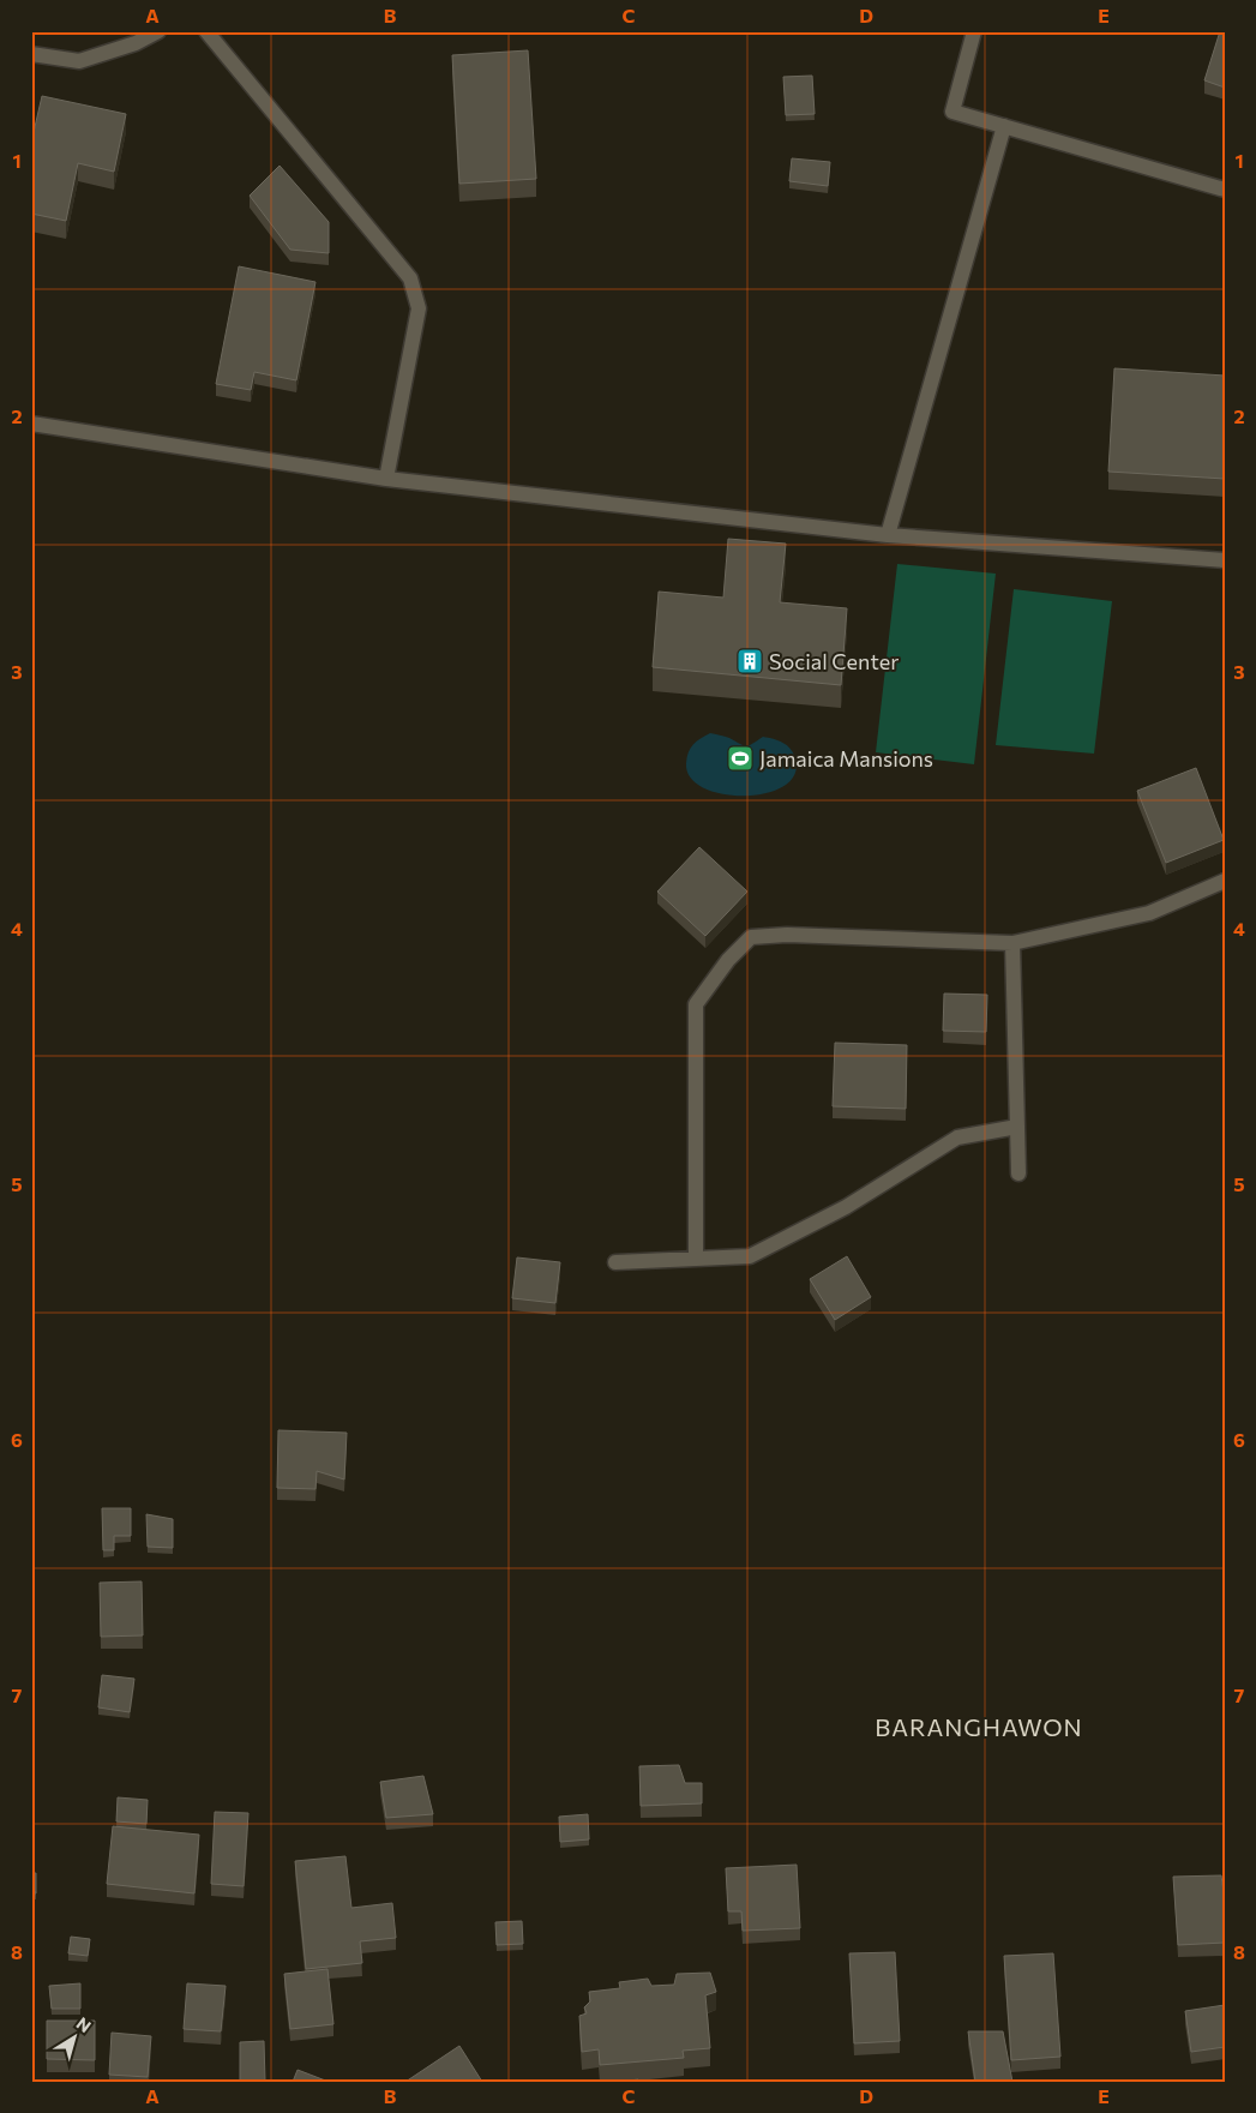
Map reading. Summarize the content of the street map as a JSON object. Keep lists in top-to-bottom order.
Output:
{
  "districts": ["BARANGHAWON"],
  "places": {
    "building": ["Social Center"],
    "sports": ["Jamaica Mansions"]
  },
  "north": "top right",
  "grid": {
    "columns": [
      "A",
      "B",
      "C",
      "D",
      "E"
    ],
    "rows": [
      "1",
      "2",
      "3",
      "4",
      "5",
      "6",
      "7",
      "8"
    ]
  }
}
